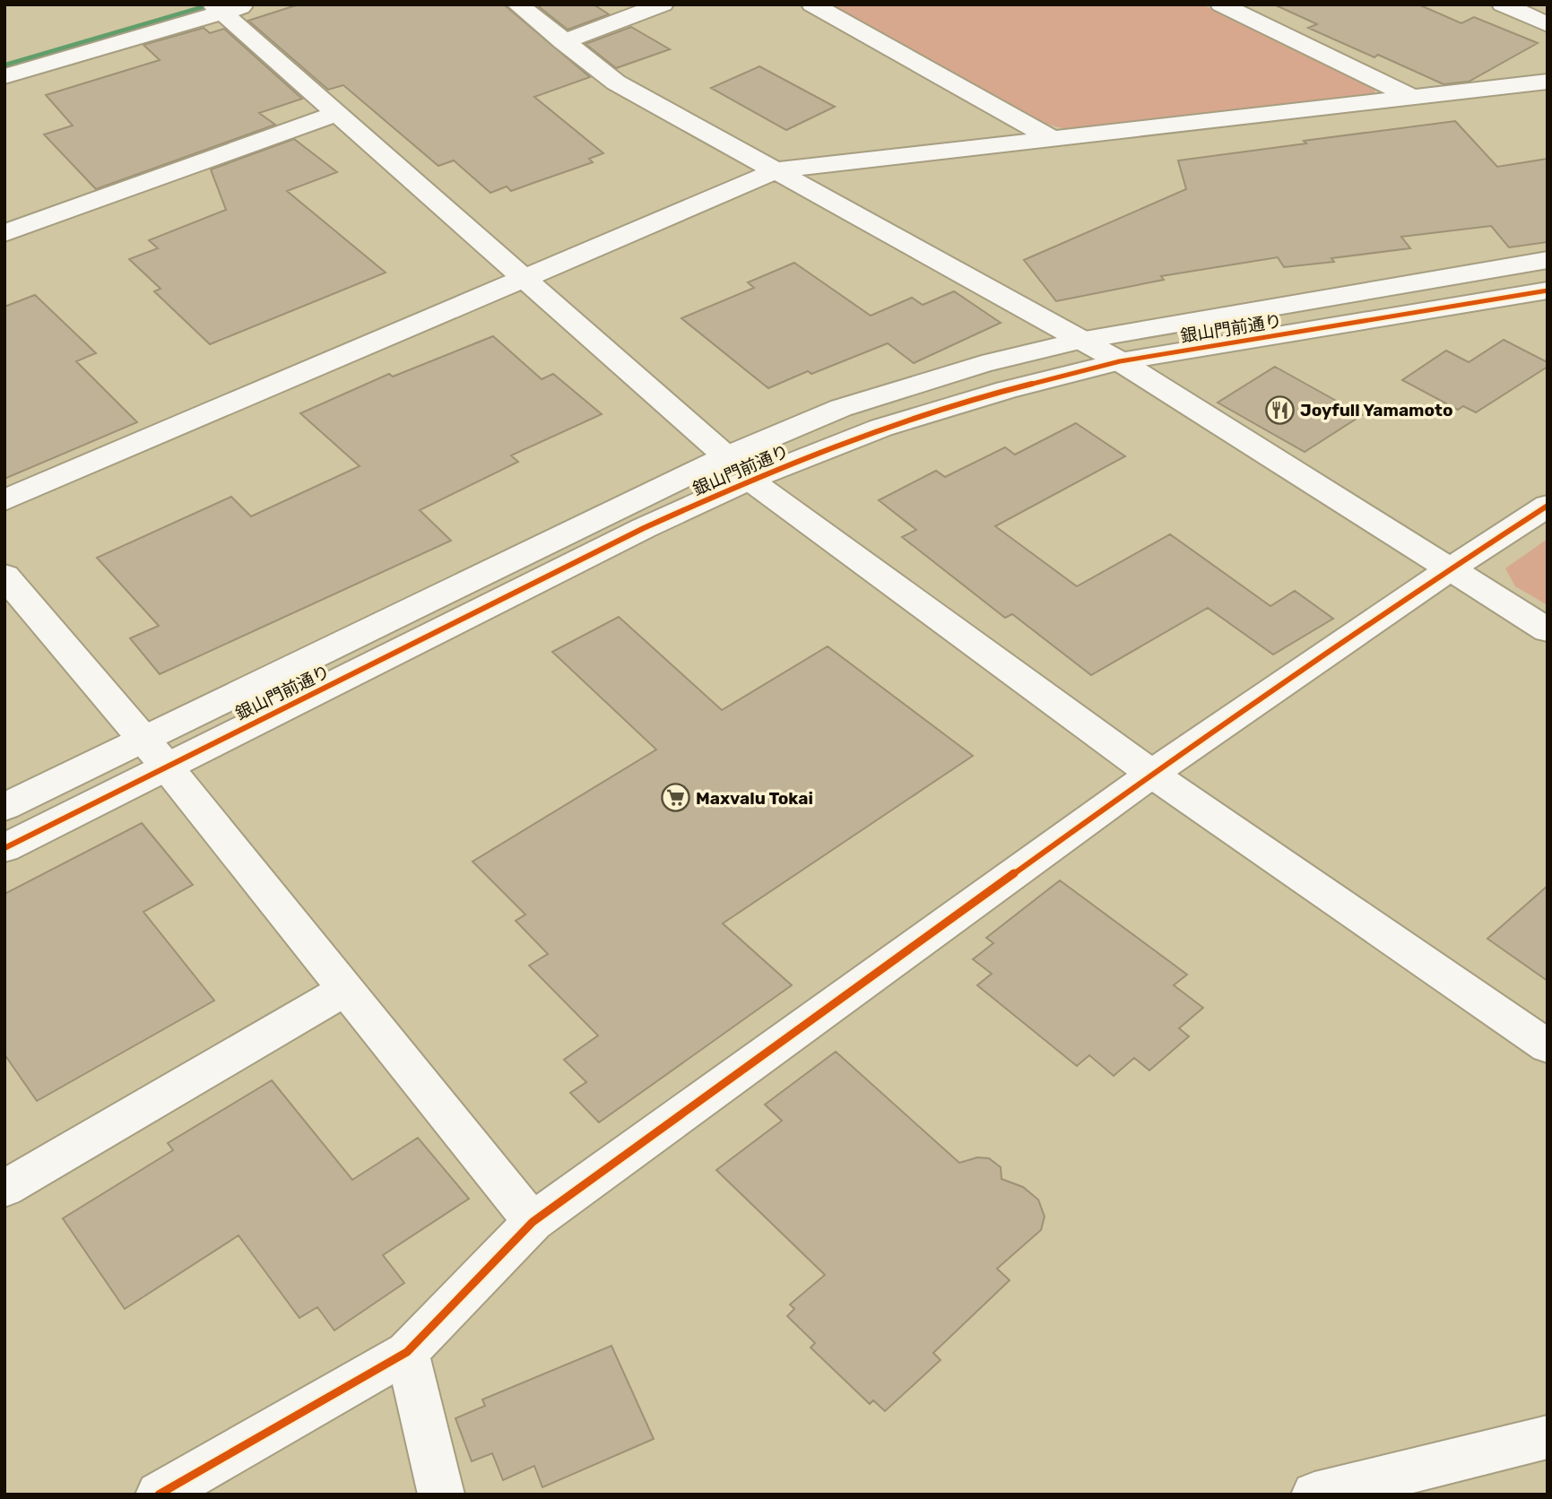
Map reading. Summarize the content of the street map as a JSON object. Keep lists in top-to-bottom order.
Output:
{
  "streets": {
    "street": ["銀山門前通り"]
  },
  "places": {
    "restaurant": ["Joyfull Yamamoto"],
    "supermarket": ["Maxvalu Tokai"]
  }
}
